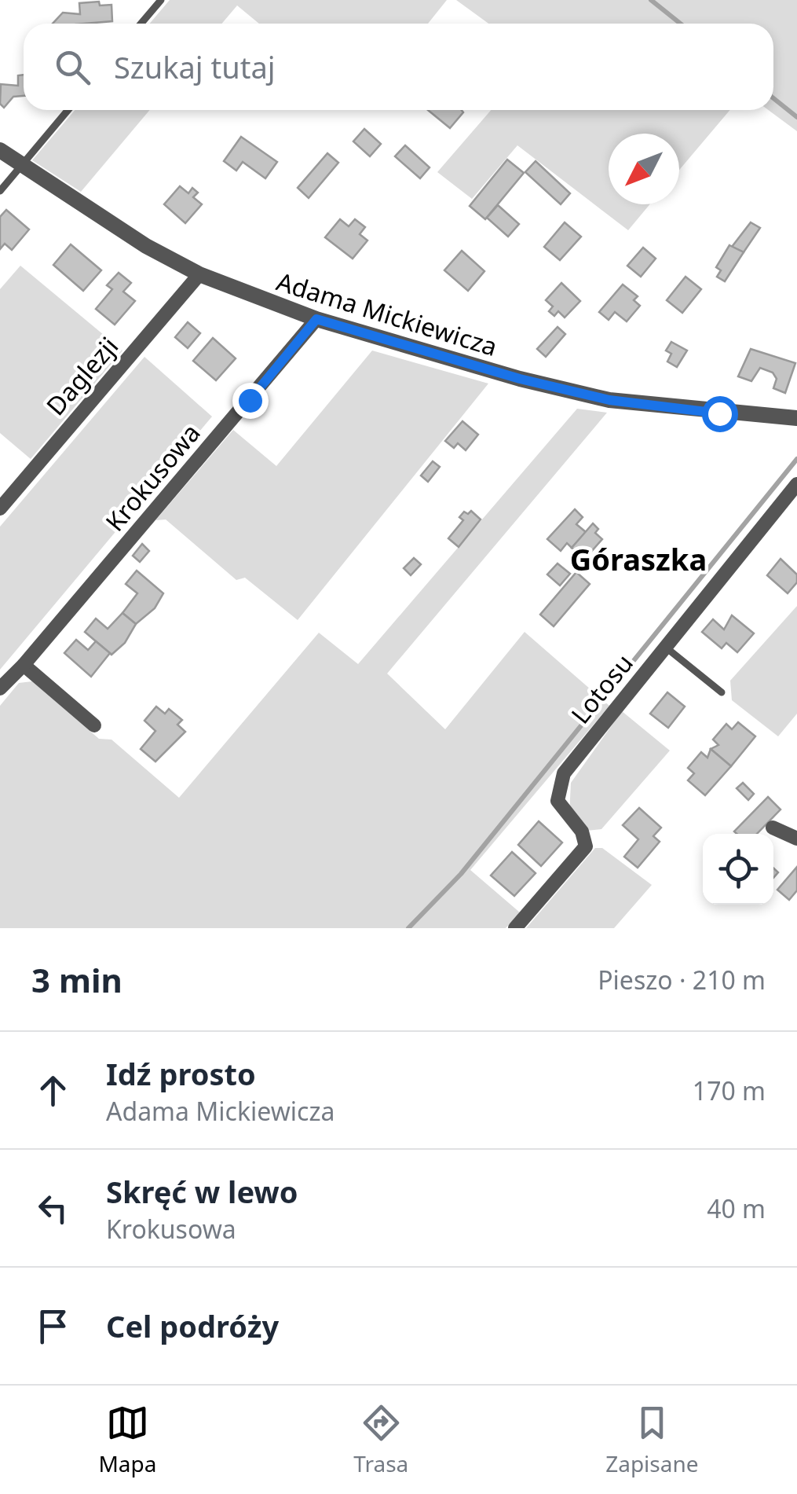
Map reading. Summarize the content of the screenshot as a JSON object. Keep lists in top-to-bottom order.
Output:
{
  "streets": {
    "street": [
      "Adama Mickiewicza",
      "Daglezji",
      "Krokusowa",
      "Lotosu"
    ]
  },
  "crossings": [
    ["Adama Mickiewicza", "Daglezji"],
    ["Adama Mickiewicza", "Krokusowa"]
  ],
  "districts": ["Góraszka"],
  "north": "bottom left",
  "page": {
    "search": "Szukaj tutaj",
    "heading": ["3 min", "Pieszo · 210 m"],
    "list": [
      ["Idź prosto", "Adama Mickiewicza", "170 m"],
      ["Skręć w lewo", "Krokusowa", "40 m"],
      "Cel podróży"
    ],
    "nav": ["Mapa", "Trasa", "Zapisane"]
  }
}
